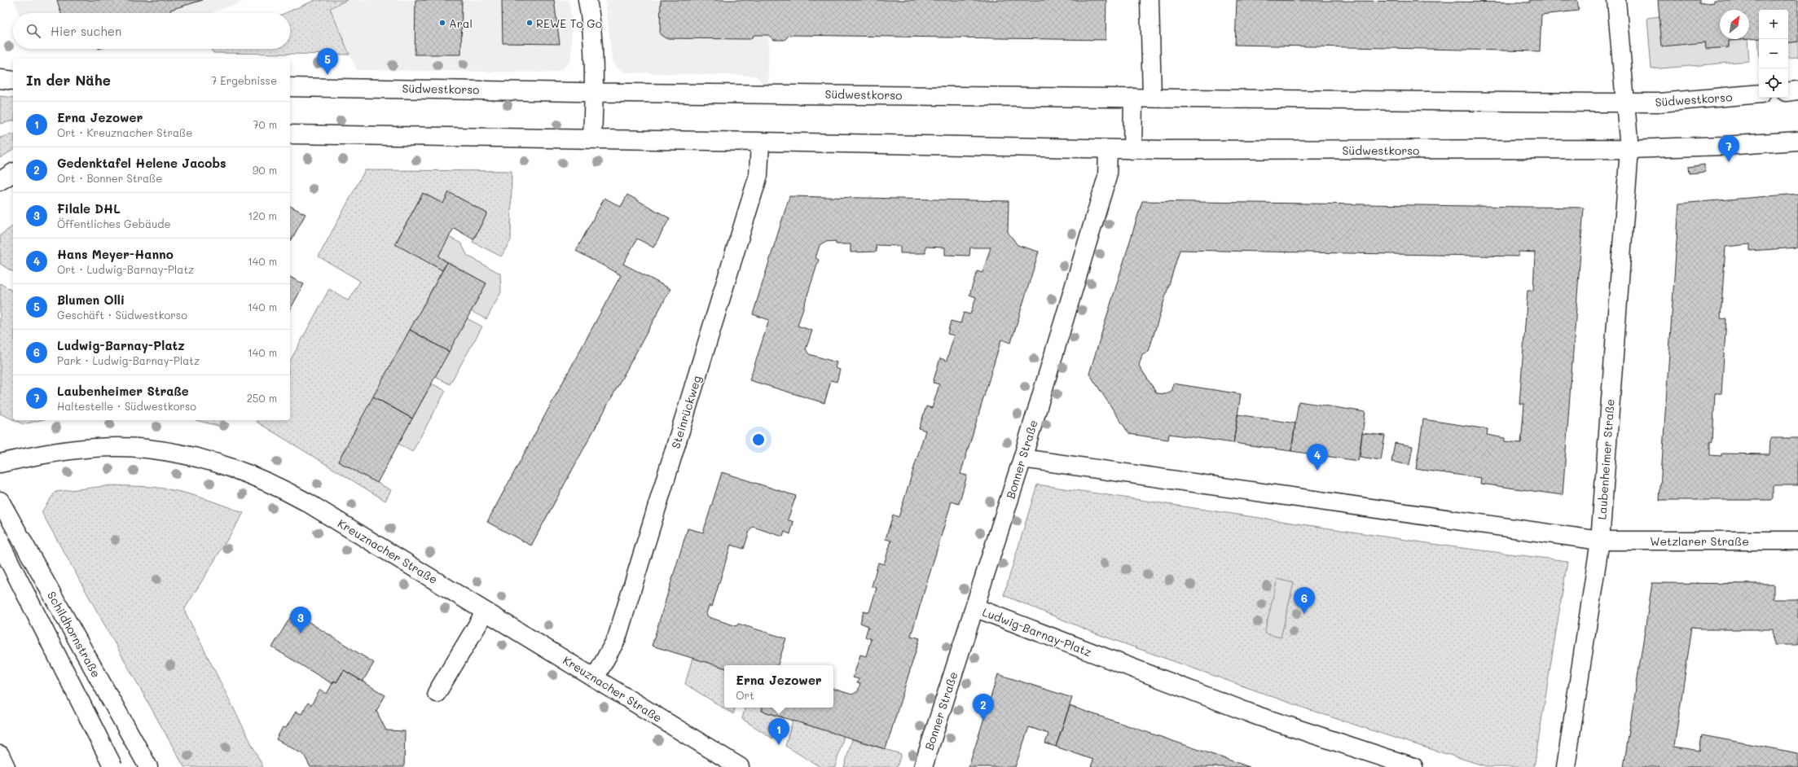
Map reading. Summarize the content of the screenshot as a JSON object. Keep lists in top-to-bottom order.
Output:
{
  "streets": {
    "main road": [
      "Südwestkorso",
      "Steinrückweg",
      "Bonner Straße",
      "Laubenheimer Straße",
      "Wetzlarer Straße",
      "Kreuznacher Straße",
      "Ludwig-Barnay-Platz",
      "Schildhornstraße"
    ]
  },
  "crossings": [
    ["Südwestkorso", "Steinrückweg"],
    ["Südwestkorso", "Bonner Straße"],
    ["Südwestkorso", "Laubenheimer Straße"],
    ["Steinrückweg", "Kreuznacher Straße"],
    ["Bonner Straße", "Ludwig-Barnay-Platz"],
    ["Laubenheimer Straße", "Wetzlarer Straße"]
  ],
  "places": ["Aral", "REWE To Go"],
  "north": "top right",
  "page": {
    "map_buttons": ["+", "−"],
    "search": "Hier suchen",
    "pins": [
      "5",
      "7",
      "4",
      "6",
      "3",
      "2",
      "1"
    ],
    "heading": ["In der Nähe", "7 Ergebnisse"],
    "list": [
      {
        "mark": "1",
        "name": "Erna Jezower",
        "note": "Ort · Kreuznacher Straße",
        "value": "70 m"
      },
      {
        "mark": "2",
        "name": "Gedenktafel Helene Jacobs",
        "note": "Ort · Bonner Straße",
        "value": "90 m"
      },
      {
        "mark": "3",
        "name": "Filale DHL",
        "note": "Öffentliches Gebäude",
        "value": "120 m"
      },
      {
        "mark": "4",
        "name": "Hans Meyer-Hanno",
        "note": "Ort · Ludwig-Barnay-Platz",
        "value": "140 m"
      },
      {
        "mark": "5",
        "name": "Blumen Olli",
        "note": "Geschäft · Südwestkorso",
        "value": "140 m"
      },
      {
        "mark": "6",
        "name": "Ludwig-Barnay-Platz",
        "note": "Park · Ludwig-Barnay-Platz",
        "value": "140 m"
      },
      {
        "mark": "7",
        "name": "Laubenheimer Straße",
        "note": "Haltestelle · Südwestkorso",
        "value": "250 m"
      }
    ],
    "popup": ["Erna Jezower", "Ort"]
  }
}
